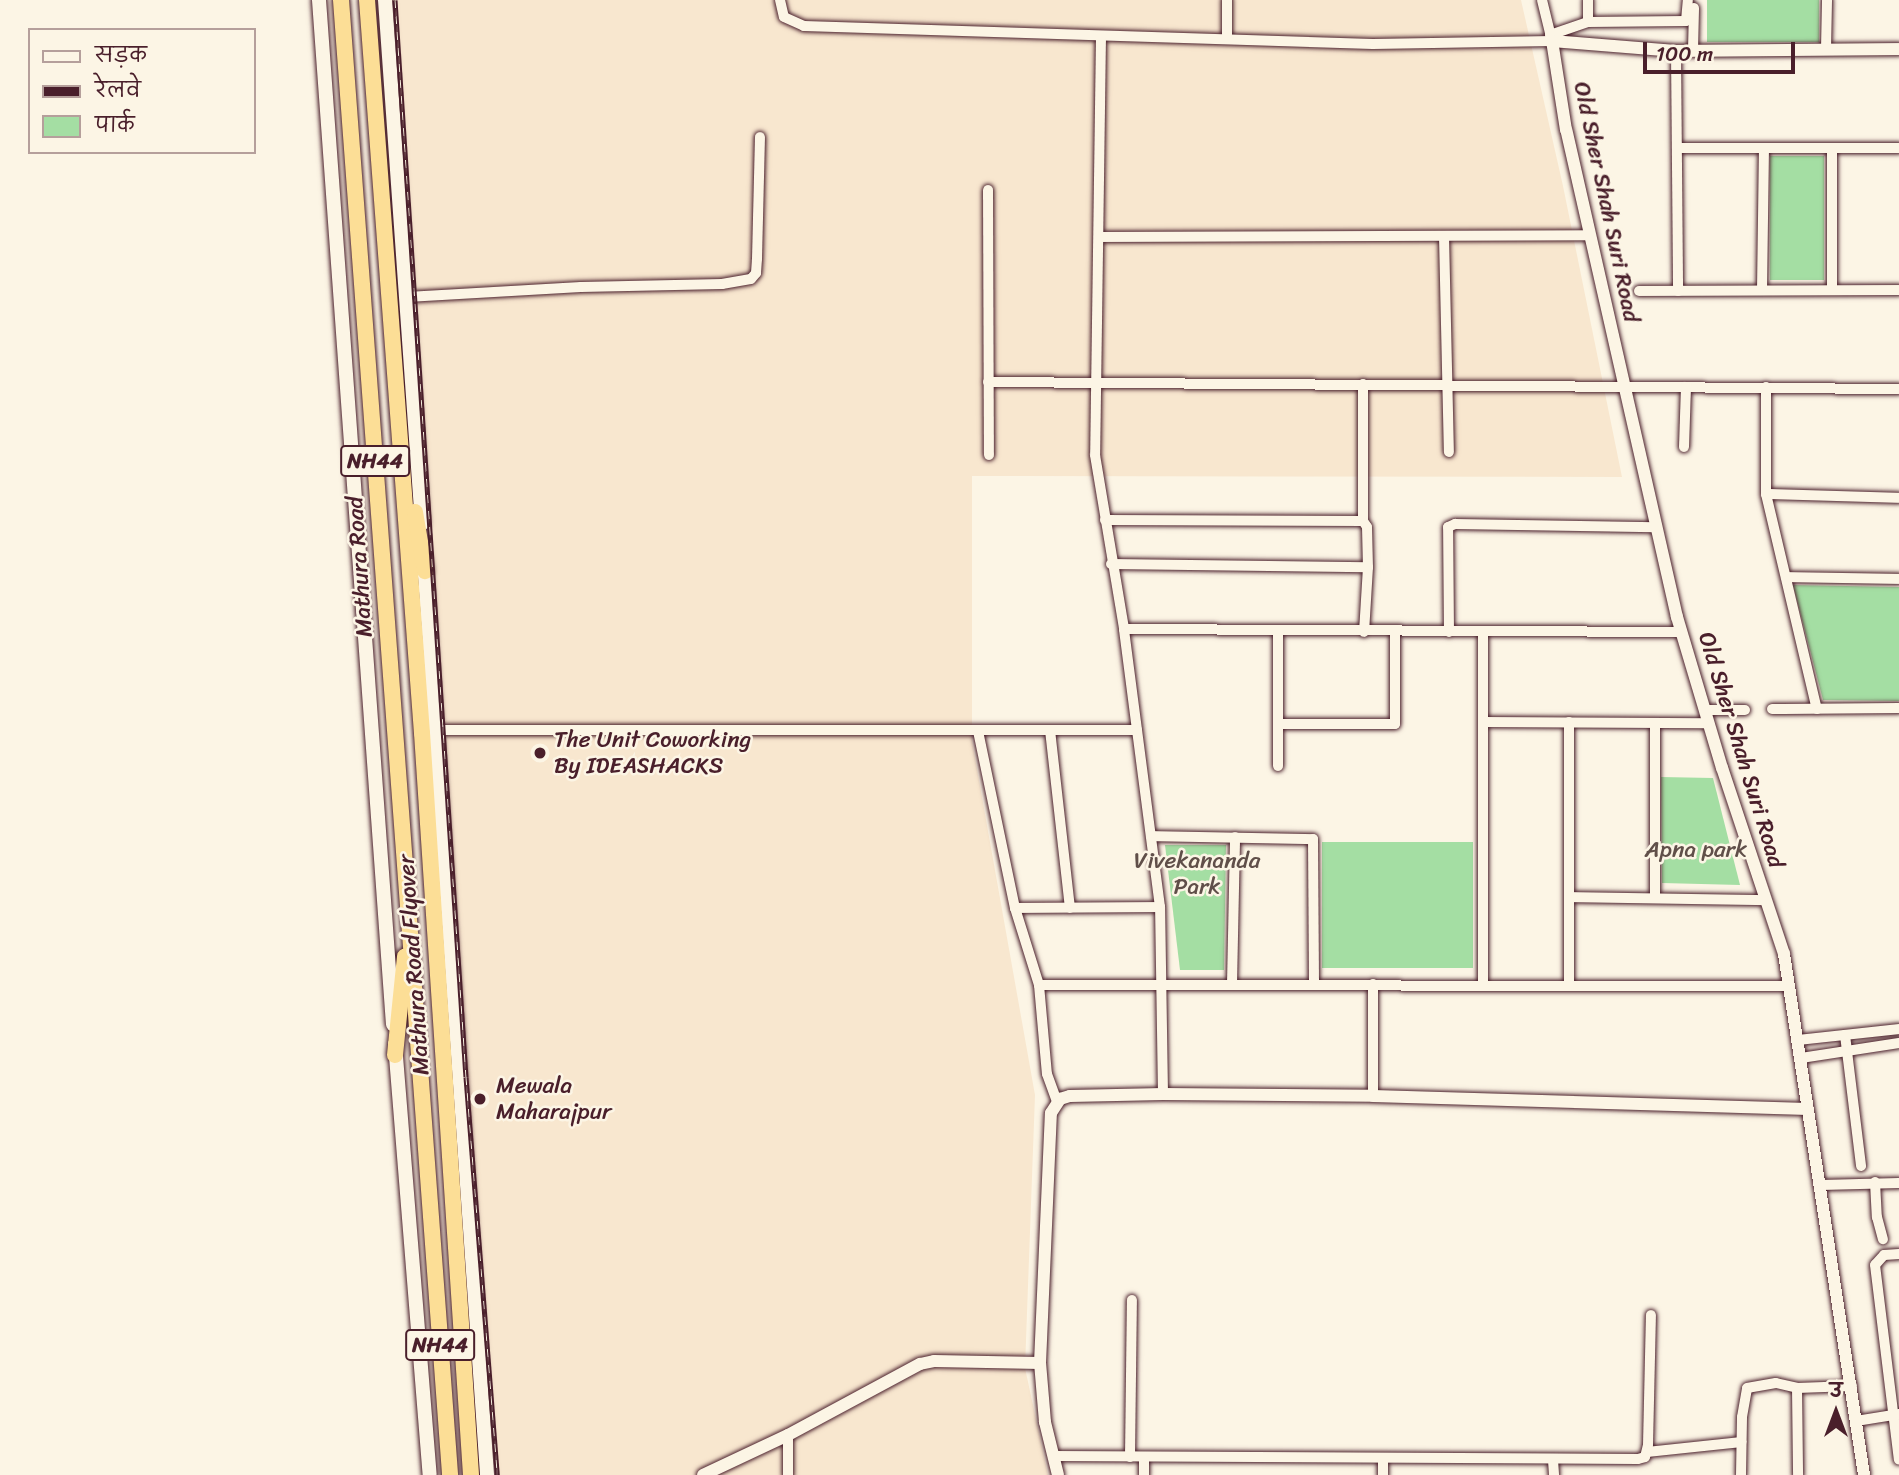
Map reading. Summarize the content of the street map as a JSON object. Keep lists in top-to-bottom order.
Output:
{
  "streets": {
    "highway": ["NH44", "Mathura Road", "Mathura Road Flyover"],
    "street": ["Old Sher Shah Suri Road"]
  },
  "crossings": [
    ["NH44", "Mathura Road Flyover"],
    ["Mathura Road", "Mathura Road Flyover"]
  ],
  "parks": ["Apna park", "Vivekananda Park"],
  "places": ["The Unit Coworking By IDEASHACKS", "Mewala Maharajpur"],
  "legend": ["सड़क", "रेलवे", "पार्क"],
  "scale_bar": "100 m",
  "north": "top"
}
